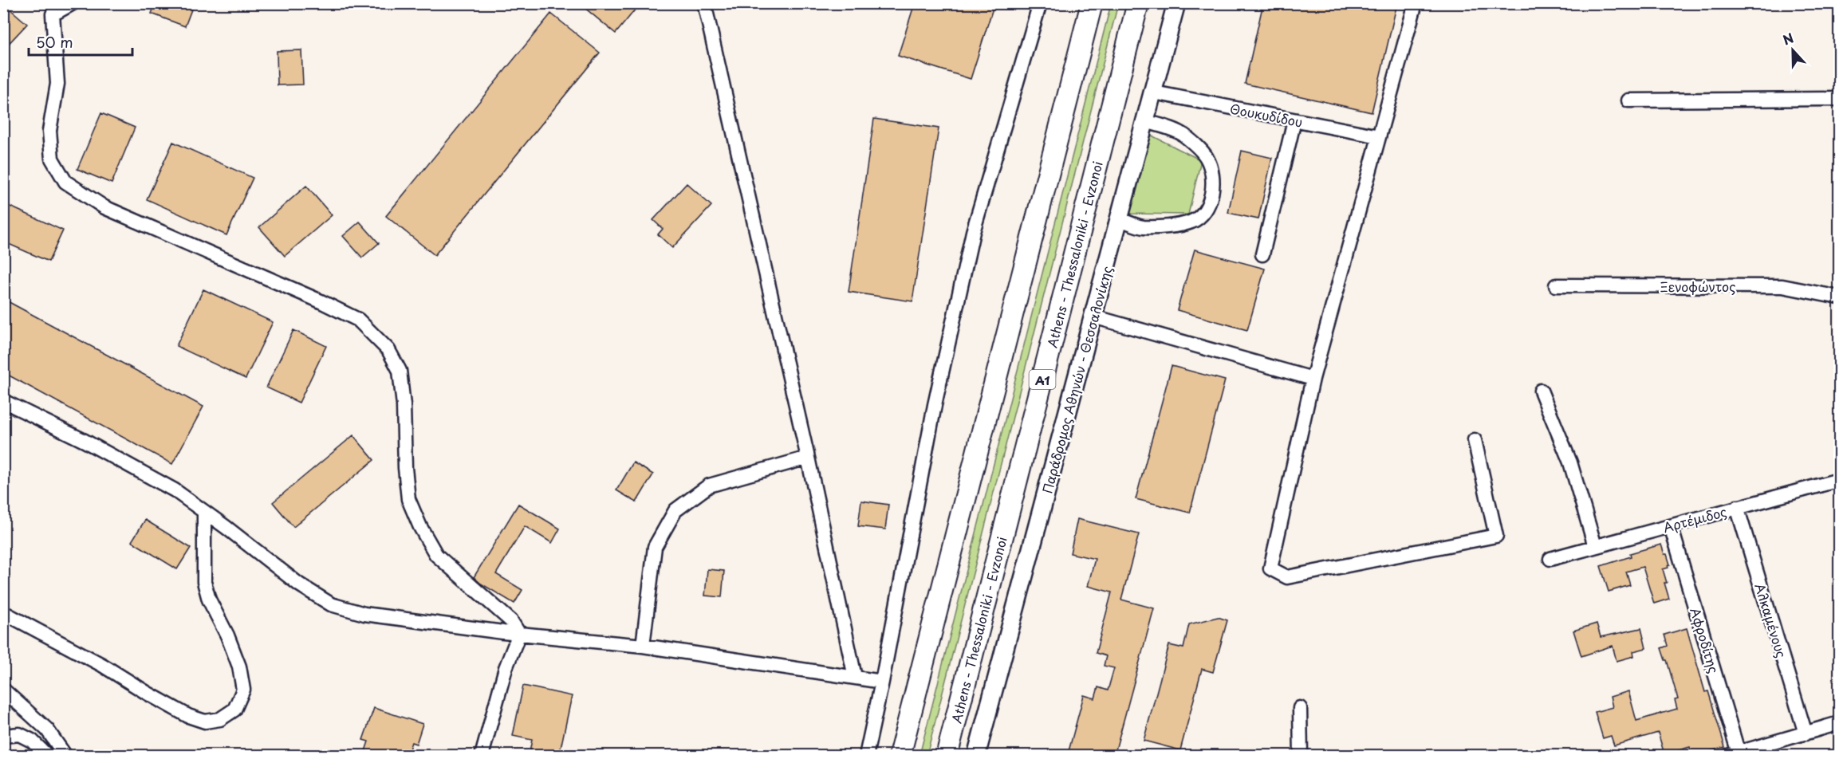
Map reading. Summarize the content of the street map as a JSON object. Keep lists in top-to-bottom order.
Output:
{
  "streets": {
    "highway": ["Athens - Thessaloniki - Evzonoi", "Α1"],
    "main road": ["Παράδρομος Αθηνών - Θεσσαλονίκης"],
    "street": [
      "Θουκυδίδου",
      "Ξενοφώντος",
      "Αρτέμιδος",
      "Αλκαμένους",
      "Αφροδίτης"
    ]
  },
  "crossings": [
    ["Θουκυδίδου", "Παράδρομος Αθηνών - Θεσσαλονίκης"],
    ["Αρτέμιδος", "Αλκαμένους"],
    ["Αρτέμιδος", "Αφροδίτης"]
  ],
  "scale_bar": "50 m",
  "north": "top"
}
